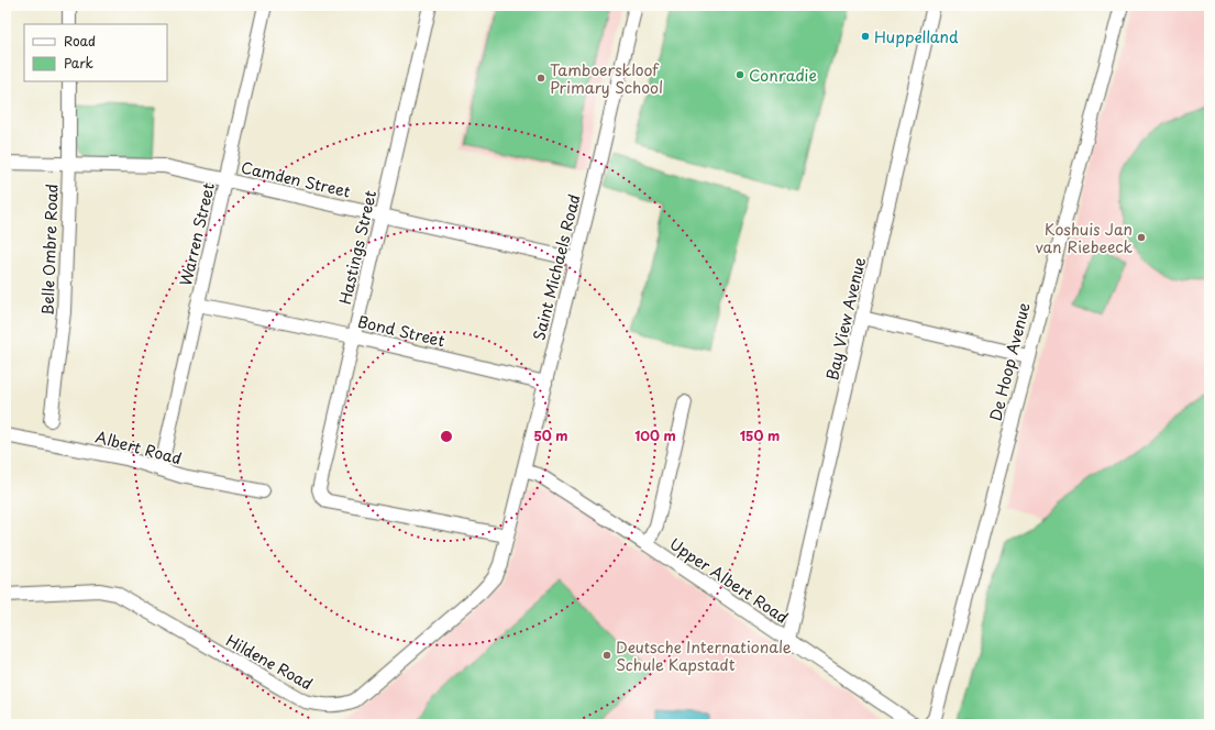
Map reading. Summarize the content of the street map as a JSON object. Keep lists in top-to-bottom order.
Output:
{
  "streets": {
    "street": [
      "Camden Street",
      "Warren Street",
      "Hastings Street",
      "Belle Ombre Road",
      "Saint Michaels Road",
      "Bay View Avenue",
      "Bond Street",
      "De Hoop Avenue",
      "Albert Road",
      "Upper Albert Road",
      "Hildene Road"
    ]
  },
  "crossings": [
    ["Camden Street", "Warren Street"],
    ["Camden Street", "Hastings Street"],
    ["Camden Street", "Belle Ombre Road"],
    ["Camden Street", "Saint Michaels Road"],
    ["Warren Street", "Bond Street"],
    ["Warren Street", "Albert Road"],
    ["Hastings Street", "Saint Michaels Road"],
    ["Hastings Street", "Bond Street"],
    ["Hastings Street", "Hildene Road"],
    ["Saint Michaels Road", "Bond Street"],
    ["Saint Michaels Road", "Upper Albert Road"],
    ["Saint Michaels Road", "Hildene Road"],
    ["Bay View Avenue", "Upper Albert Road"]
  ],
  "places": [
    "Huppelland",
    "Conradie",
    "Tamboerskloof Primary School",
    "Koshuis Jan van Riebeeck",
    "Deutsche Internationale Schule Kapstadt"
  ],
  "legend": ["Road", "Park"],
  "rings": ["50 m", "100 m", "150 m"]
}
